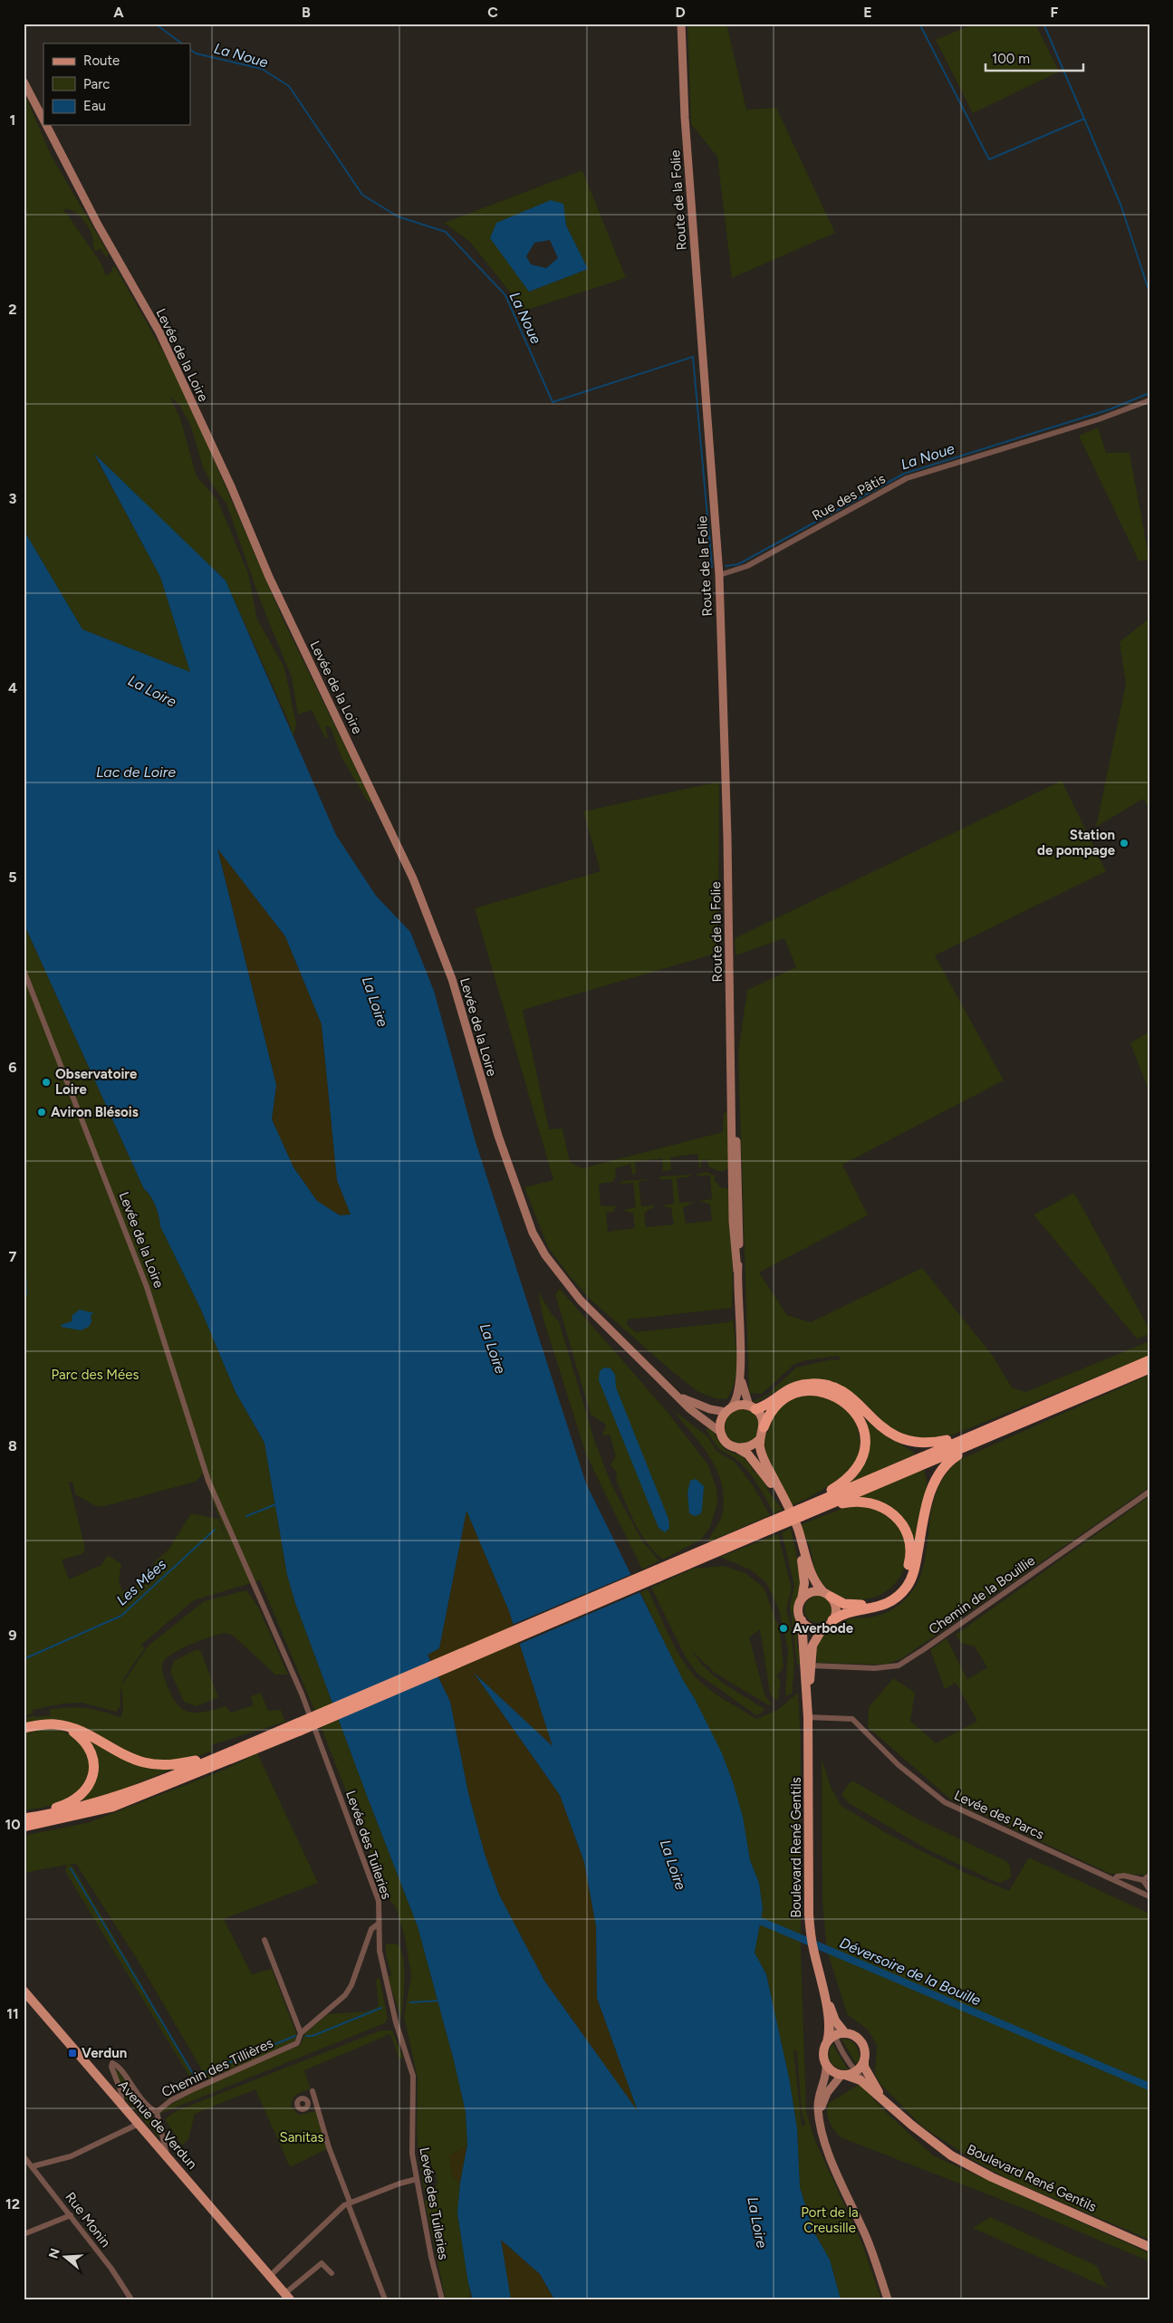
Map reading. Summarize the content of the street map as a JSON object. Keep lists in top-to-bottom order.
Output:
{
  "streets": {
    "main road": [
      "Route de la Folie",
      "Levée de la Loire",
      "Boulevard René Gentils",
      "Avenue de Verdun"
    ],
    "street": [
      "Rue des Pâtis",
      "Chemin de la Bouillie",
      "Levée des Parcs",
      "Levée des Tuileries",
      "Chemin des Tillières",
      "Rue Monin"
    ]
  },
  "crossings": [
    ["Route de la Folie", "Levée de la Loire"],
    ["Route de la Folie", "Rue des Pâtis"],
    ["Levée de la Loire", "Levée des Tuileries"],
    ["Chemin de la Bouillie", "Boulevard René Gentils"],
    ["Levée des Parcs", "Boulevard René Gentils"],
    ["Levée des Tuileries", "Chemin des Tillières"],
    ["Chemin des Tillières", "Avenue de Verdun"]
  ],
  "water": [
    "La Noue",
    "La Loire",
    "Lac de Loire",
    "Les Mées",
    "Déversoire de la Bouille"
  ],
  "parks": ["Parc des Mées", "Sanitas", "Port de la Creusille"],
  "places": {
    "other": [
      "Station de pompage",
      "Observatoire Loire",
      "Aviron Blésois",
      "Averbode"
    ],
    "transit": ["Verdun"]
  },
  "legend": ["Route", "Parc", "Eau"],
  "scale_bar": "100 m",
  "north": "left",
  "grid": {
    "columns": [
      "A",
      "B",
      "C",
      "D",
      "E",
      "F"
    ],
    "rows": [
      "1",
      "2",
      "3",
      "4",
      "5",
      "6",
      "7",
      "8",
      "9",
      "10",
      "11",
      "12"
    ]
  }
}
